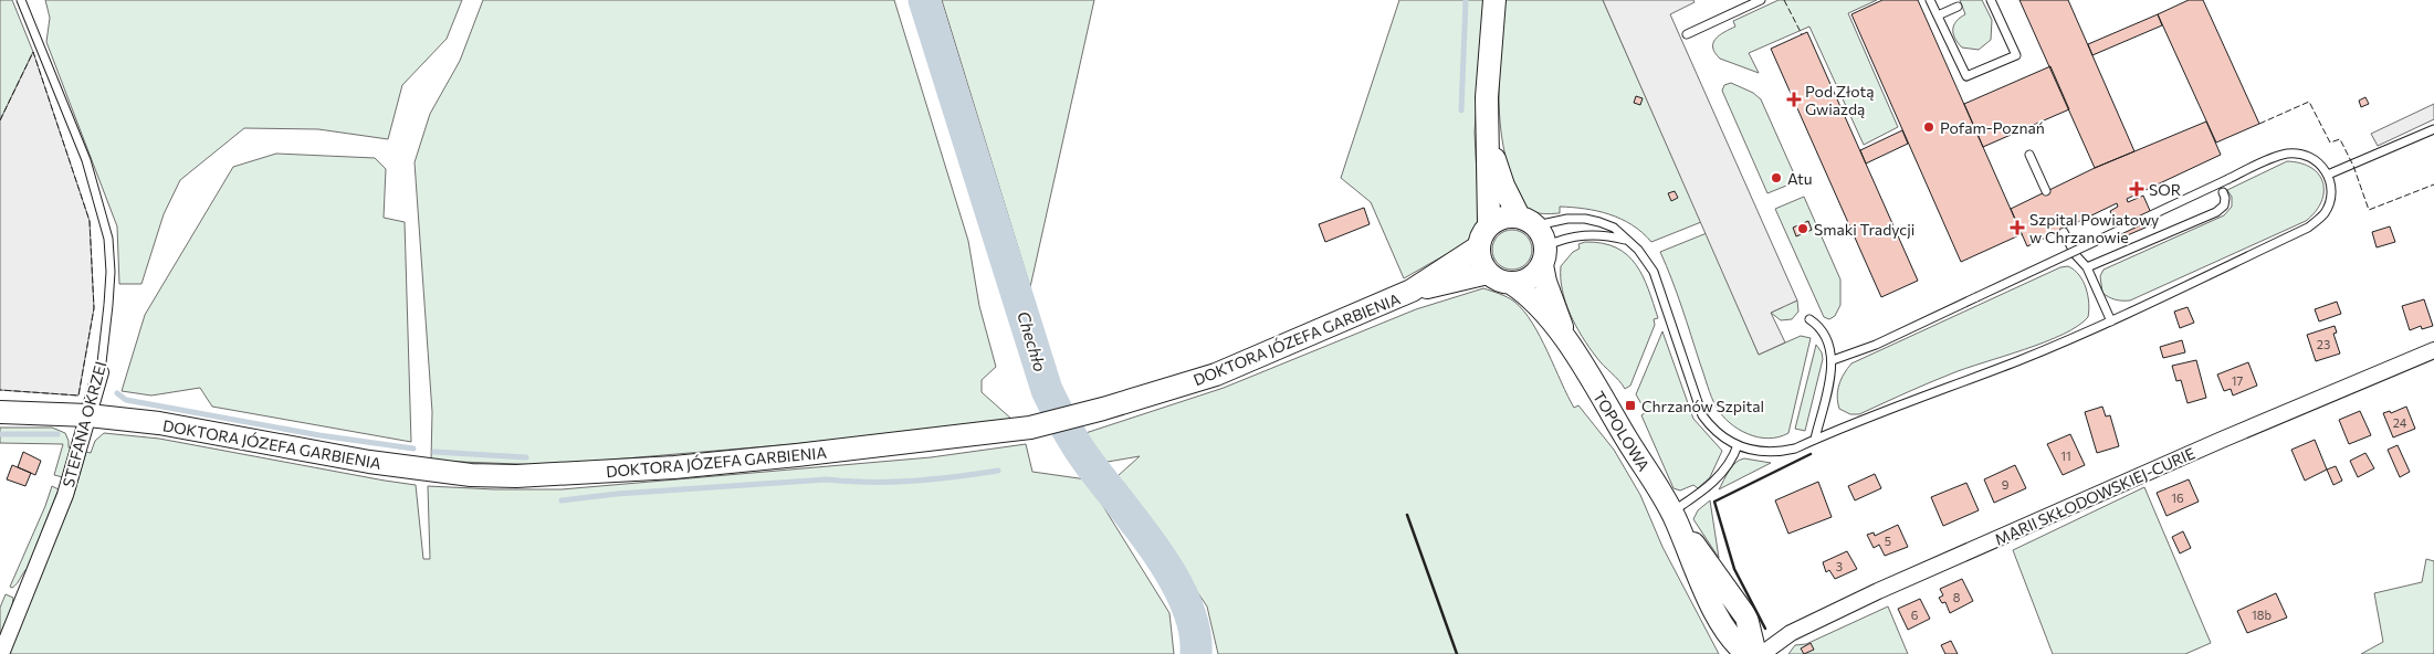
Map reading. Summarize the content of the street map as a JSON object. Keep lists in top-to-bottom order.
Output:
{
  "streets": {
    "main road": ["DOKTORA JÓZEFA GARBIENIA", "TOPOLOWA"],
    "street": ["STEFANA OKRZEI", "MARII SKŁODOWSKIEJ-CURIE"]
  },
  "crossings": [
    ["DOKTORA JÓZEFA GARBIENIA", "STEFANA OKRZEI"],
    ["DOKTORA JÓZEFA GARBIENIA", "TOPOLOWA"]
  ],
  "water": ["Chechło"],
  "places": {
    "health": ["Pod Złotą Gwiazdą", "SOR", "Szpital Powiatowy w Chrzanowie"],
    "other": ["Pofam-Poznań", "Atu", "Smaki Tradycji"],
    "transit": ["Chrzanów Szpital"]
  },
  "house_numbers": [
    "23",
    "17",
    "24",
    "11",
    "9",
    "16",
    "5",
    "3",
    "8",
    "6",
    "18b"
  ]
}
